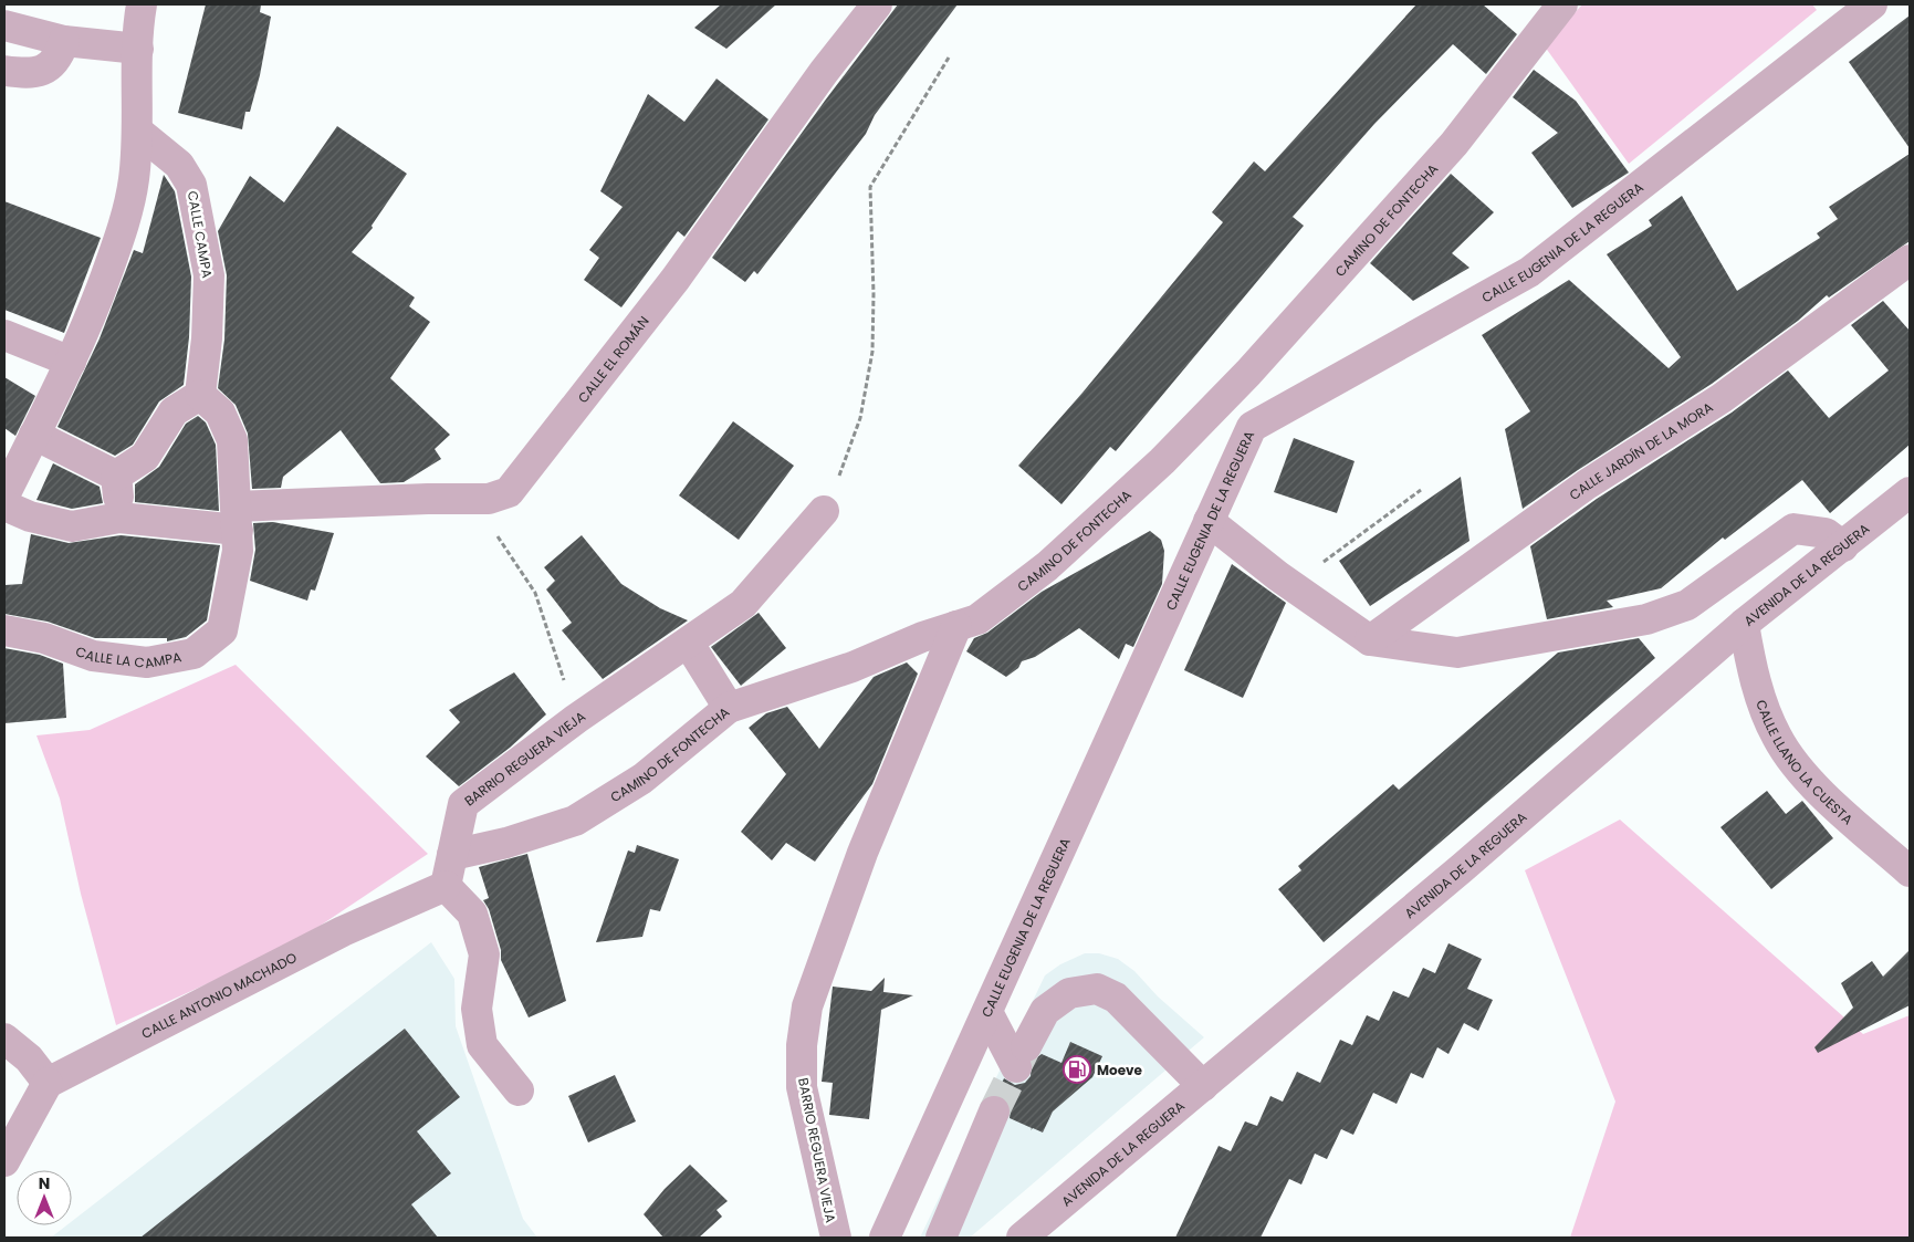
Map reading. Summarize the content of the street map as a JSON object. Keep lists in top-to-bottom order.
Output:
{
  "streets": {
    "street": [
      "CAMINO DE FONTECHA",
      "CALLE CAMPA",
      "CALLE EUGENIA DE LA REGUERA",
      "CALLE EL ROMÁN",
      "CALLE JARDÍN DE LA MORA",
      "AVENIDA DE LA REGUERA",
      "CALLE LA CAMPA",
      "CALLE LLANO LA CUESTA",
      "BARRIO REGUERA VIEJA",
      "CALLE ANTONIO MACHADO"
    ]
  },
  "crossings": [
    ["CAMINO DE FONTECHA", "BARRIO REGUERA VIEJA"],
    ["CALLE EL ROMÁN", "CALLE LA CAMPA"],
    ["AVENIDA DE LA REGUERA", "CALLE LLANO LA CUESTA"],
    ["BARRIO REGUERA VIEJA", "CALLE ANTONIO MACHADO"]
  ],
  "places": {
    "fuel station": ["Moeve"]
  },
  "north": "top"
}
